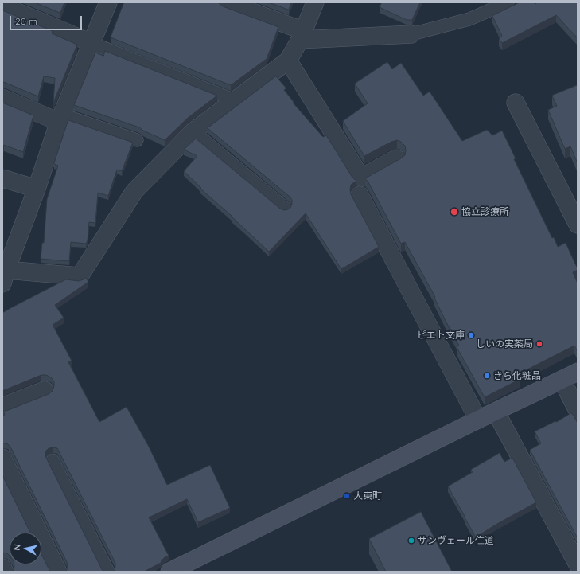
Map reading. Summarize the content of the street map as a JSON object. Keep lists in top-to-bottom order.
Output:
{
  "places": [
    "協立診療所",
    "ピエト文庫",
    "しいの実薬局",
    "きら化粧品",
    "大東町",
    "サンヴェール住道"
  ],
  "scale_bar": "20 m",
  "north": "left"
}
